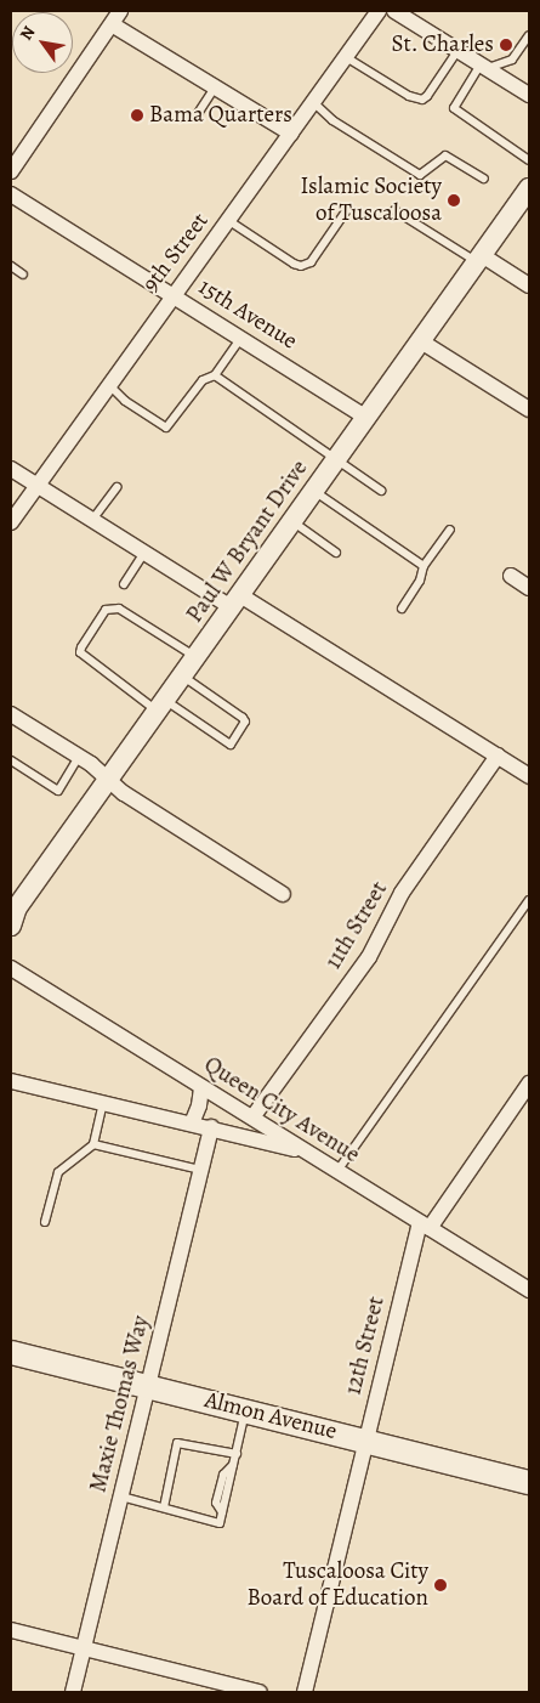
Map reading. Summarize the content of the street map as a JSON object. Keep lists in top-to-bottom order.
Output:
{
  "streets": {
    "main road": ["Almon Avenue"],
    "street": [
      "9th Street",
      "15th Avenue",
      "Paul W Bryant Drive",
      "11th Street",
      "Queen City Avenue",
      "12th Street",
      "Maxie Thomas Way"
    ]
  },
  "crossings": [
    ["9th Street", "15th Avenue"],
    ["15th Avenue", "Paul W Bryant Drive"],
    ["11th Street", "Queen City Avenue"],
    ["Queen City Avenue", "12th Street"],
    ["12th Street", "Almon Avenue"],
    ["Maxie Thomas Way", "Almon Avenue"]
  ],
  "places": [
    "St. Charles",
    "Bama Quarters",
    "Islamic Society of Tuscaloosa",
    "Tuscaloosa City Board of Education"
  ],
  "north": "top left"
}
